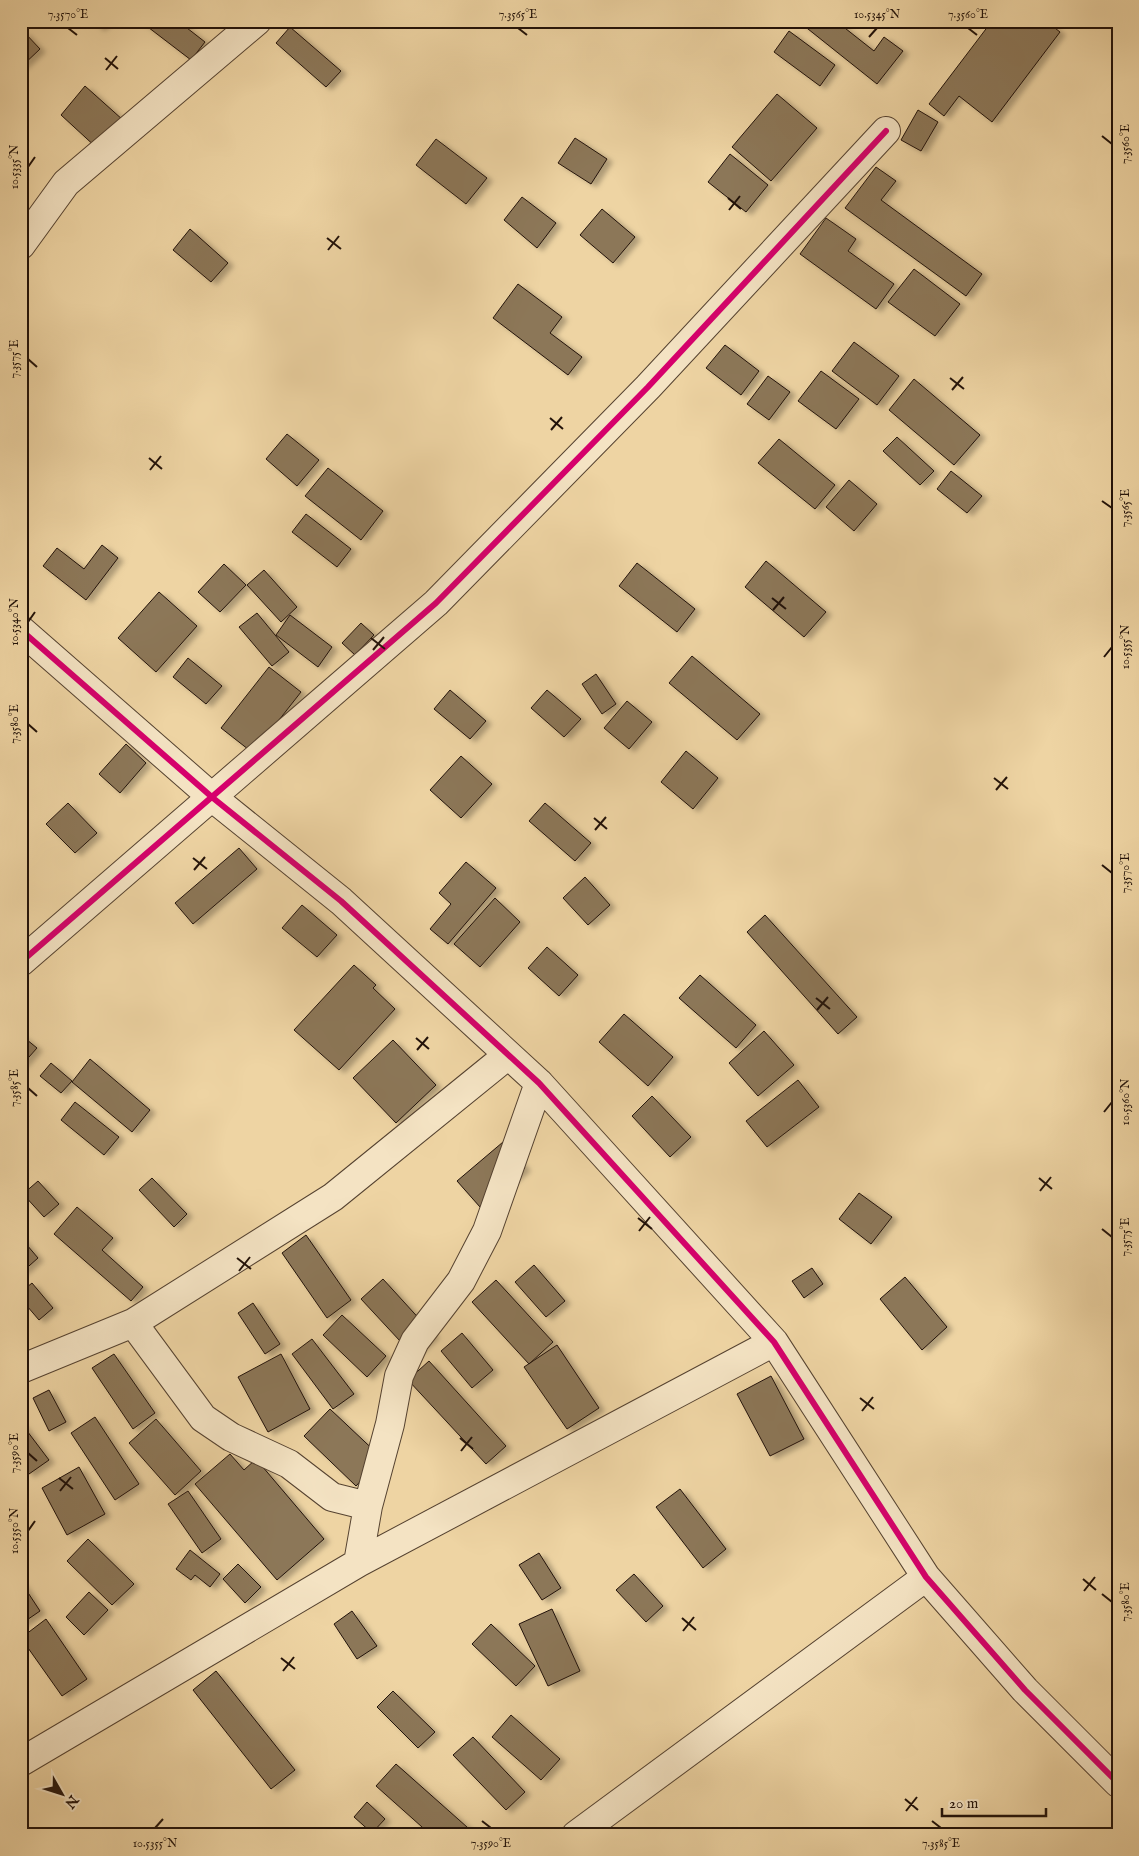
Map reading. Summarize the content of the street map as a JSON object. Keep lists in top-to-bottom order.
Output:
{
  "scale_bar": "20 m",
  "north": "bottom right",
  "coordinates": [
    "7.3570°E",
    "7.3565°E",
    "10.5345°N",
    "7.3560°E",
    "10.5335°N",
    "7.3575°E",
    "10.5340°N",
    "10.5355°N",
    "7.3580°E",
    "7.3585°E",
    "10.5360°N",
    "7.3590°E",
    "10.5350°N"
  ]
}
